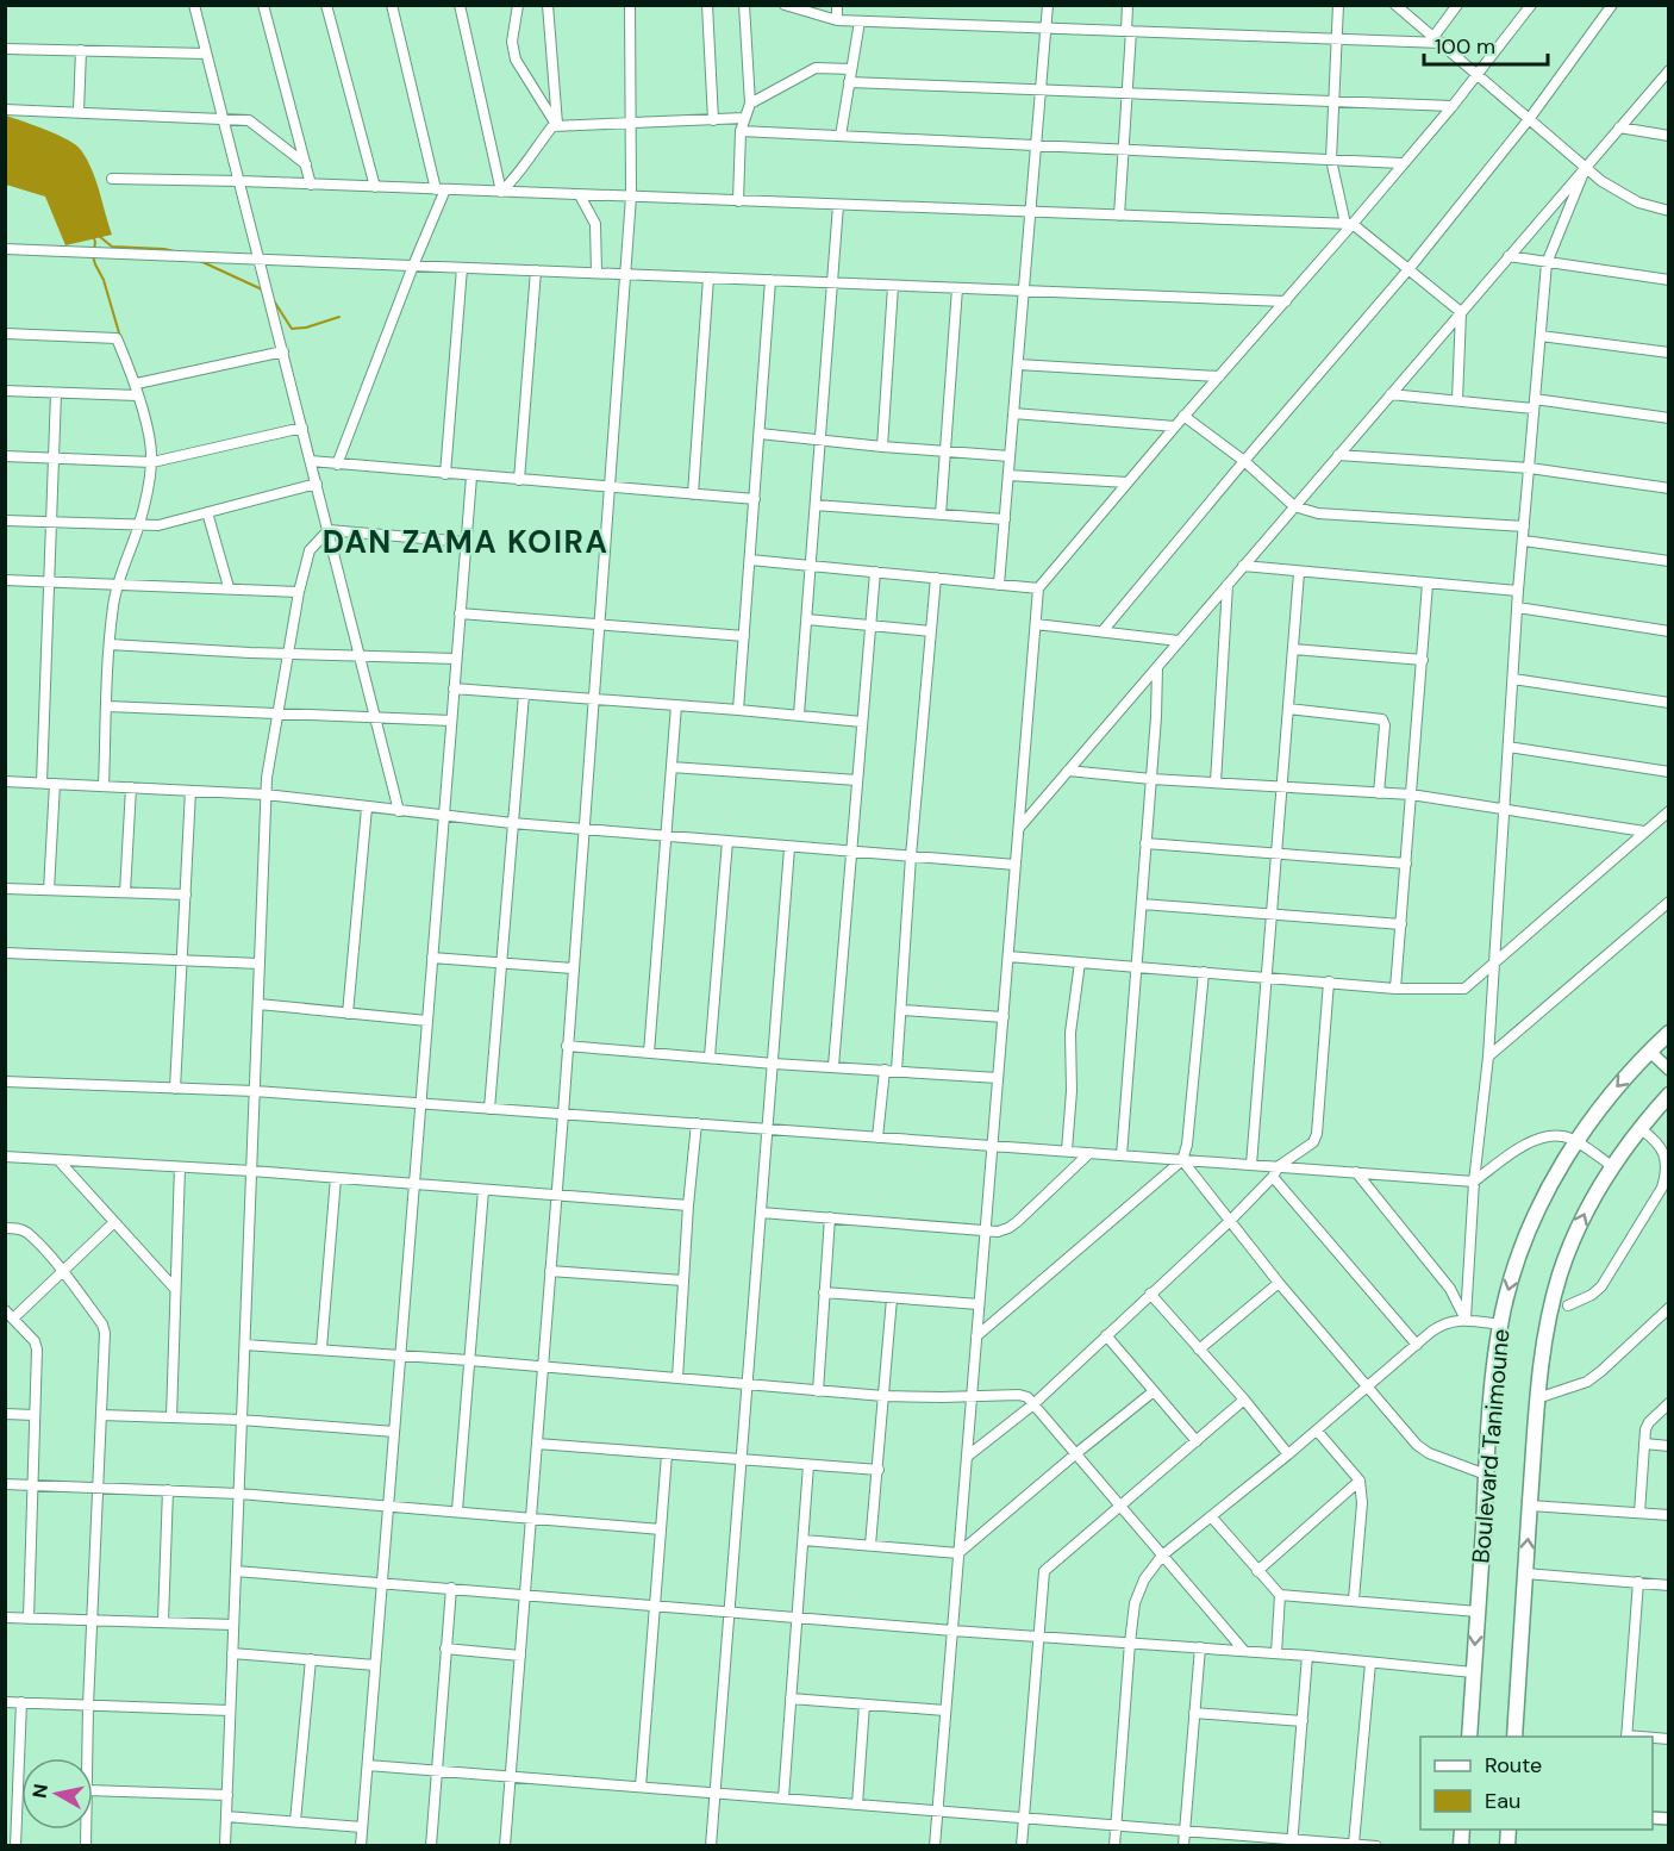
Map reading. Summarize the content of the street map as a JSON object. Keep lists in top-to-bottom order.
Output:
{
  "streets": {
    "main road": ["Boulevard Tanimoune"]
  },
  "districts": ["DAN ZAMA KOIRA"],
  "legend": ["Route", "Eau"],
  "scale_bar": "100 m",
  "north": "left"
}
